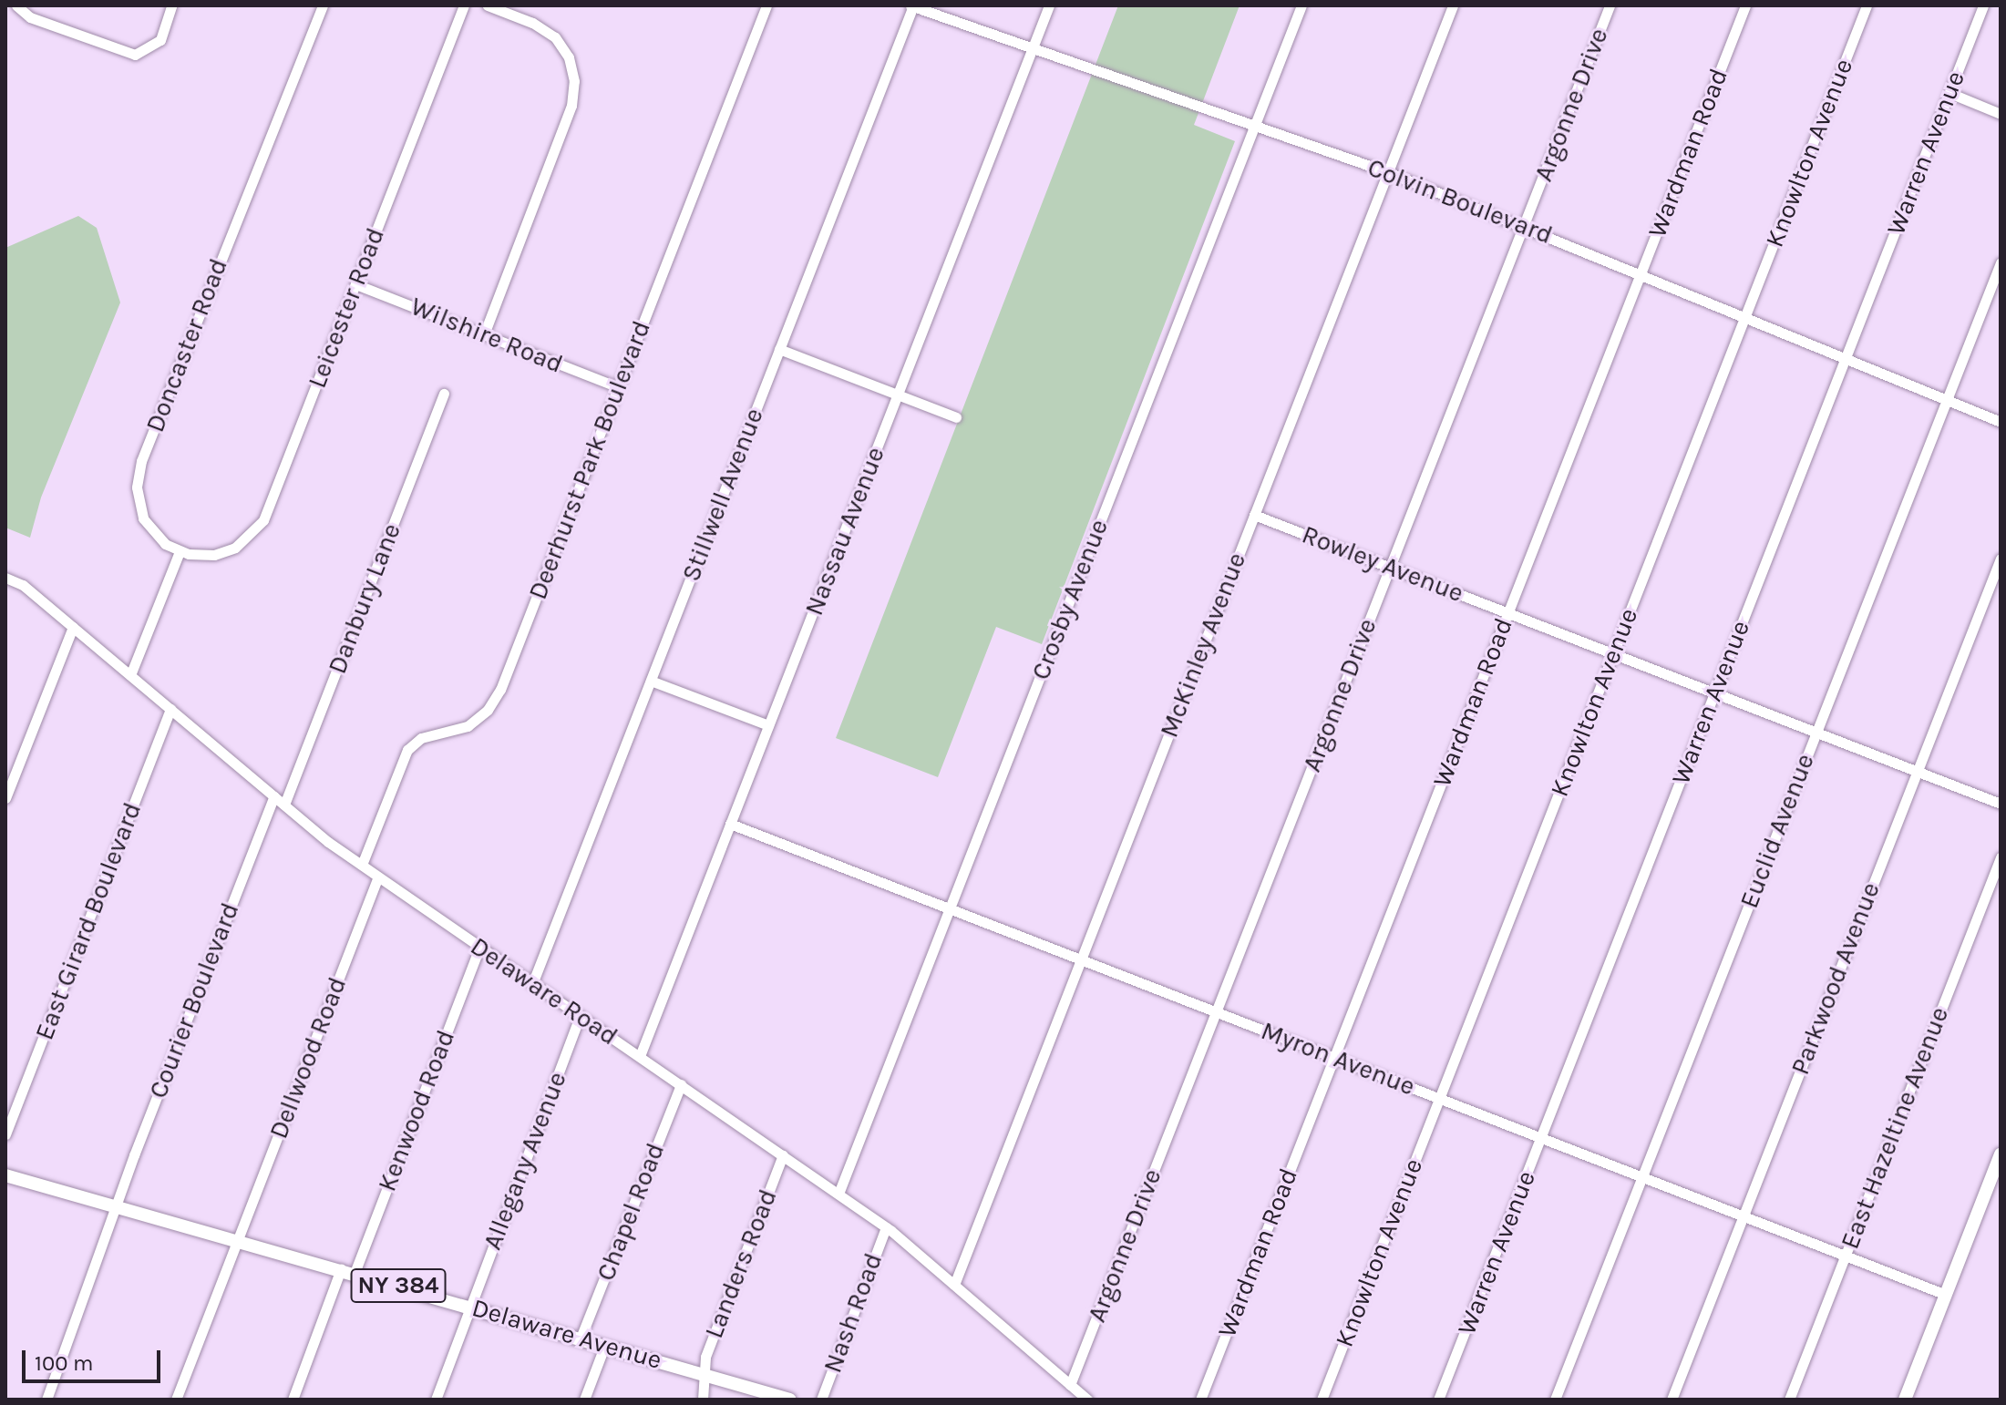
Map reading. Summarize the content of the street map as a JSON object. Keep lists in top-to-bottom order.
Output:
{
  "streets": {
    "main road": ["NY 384", "Delaware Avenue"],
    "street": [
      "Argonne Drive",
      "Wardman Road",
      "Knowlton Avenue",
      "Warren Avenue",
      "Colvin Boulevard",
      "Leicester Road",
      "Wilshire Road",
      "Doncaster Road",
      "Deerhurst Park Boulevard",
      "Stillwell Avenue",
      "Nassau Avenue",
      "Rowley Avenue",
      "Danbury Lane",
      "Crosby Avenue",
      "McKinley Avenue",
      "Euclid Avenue",
      "East Girard Boulevard",
      "Parkwood Avenue",
      "Delaware Road",
      "Courier Boulevard",
      "Dellwood Road",
      "Myron Avenue",
      "Kenwood Road",
      "East Hazeltine Avenue",
      "Allegany Avenue",
      "Chapel Road",
      "Landers Road",
      "Nash Road"
    ]
  },
  "crossings": [
    ["Argonne Drive", "Colvin Boulevard"],
    ["Argonne Drive", "Rowley Avenue"],
    ["Argonne Drive", "Delaware Road"],
    ["Argonne Drive", "Myron Avenue"],
    ["Wardman Road", "Colvin Boulevard"],
    ["Wardman Road", "Rowley Avenue"],
    ["Wardman Road", "Myron Avenue"],
    ["Knowlton Avenue", "Colvin Boulevard"],
    ["Knowlton Avenue", "Rowley Avenue"],
    ["Knowlton Avenue", "Myron Avenue"],
    ["Warren Avenue", "Colvin Boulevard"],
    ["Warren Avenue", "Rowley Avenue"],
    ["Warren Avenue", "Myron Avenue"],
    ["Colvin Boulevard", "Stillwell Avenue"],
    ["Colvin Boulevard", "Nassau Avenue"],
    ["Colvin Boulevard", "Crosby Avenue"],
    ["Colvin Boulevard", "McKinley Avenue"],
    ["Colvin Boulevard", "Euclid Avenue"],
    ["Leicester Road", "Wilshire Road"],
    ["Leicester Road", "Doncaster Road"],
    ["Wilshire Road", "Deerhurst Park Boulevard"],
    ["Deerhurst Park Boulevard", "Delaware Road"],
    ["Stillwell Avenue", "Delaware Road"],
    ["Nassau Avenue", "Delaware Road"],
    ["Nassau Avenue", "Myron Avenue"],
    ["Rowley Avenue", "McKinley Avenue"],
    ["Rowley Avenue", "Euclid Avenue"],
    ["Rowley Avenue", "Parkwood Avenue"],
    ["Danbury Lane", "Delaware Road"],
    ["Crosby Avenue", "Delaware Road"],
    ["Crosby Avenue", "Myron Avenue"],
    ["McKinley Avenue", "Delaware Road"],
    ["McKinley Avenue", "Myron Avenue"],
    ["Euclid Avenue", "Myron Avenue"],
    ["East Girard Boulevard", "Delaware Road"],
    ["Parkwood Avenue", "Myron Avenue"],
    ["Delaware Road", "Courier Boulevard"],
    ["Delaware Road", "Dellwood Road"],
    ["Delaware Road", "Kenwood Road"],
    ["Delaware Road", "Allegany Avenue"],
    ["Delaware Road", "Chapel Road"],
    ["Delaware Road", "Landers Road"],
    ["Delaware Road", "Nash Road"],
    ["Courier Boulevard", "Delaware Avenue"],
    ["Dellwood Road", "Delaware Avenue"],
    ["Myron Avenue", "East Hazeltine Avenue"],
    ["Kenwood Road", "Delaware Avenue"],
    ["Allegany Avenue", "Delaware Avenue"],
    ["Chapel Road", "Delaware Avenue"],
    ["Landers Road", "Delaware Avenue"]
  ],
  "scale_bar": "100 m"
}
